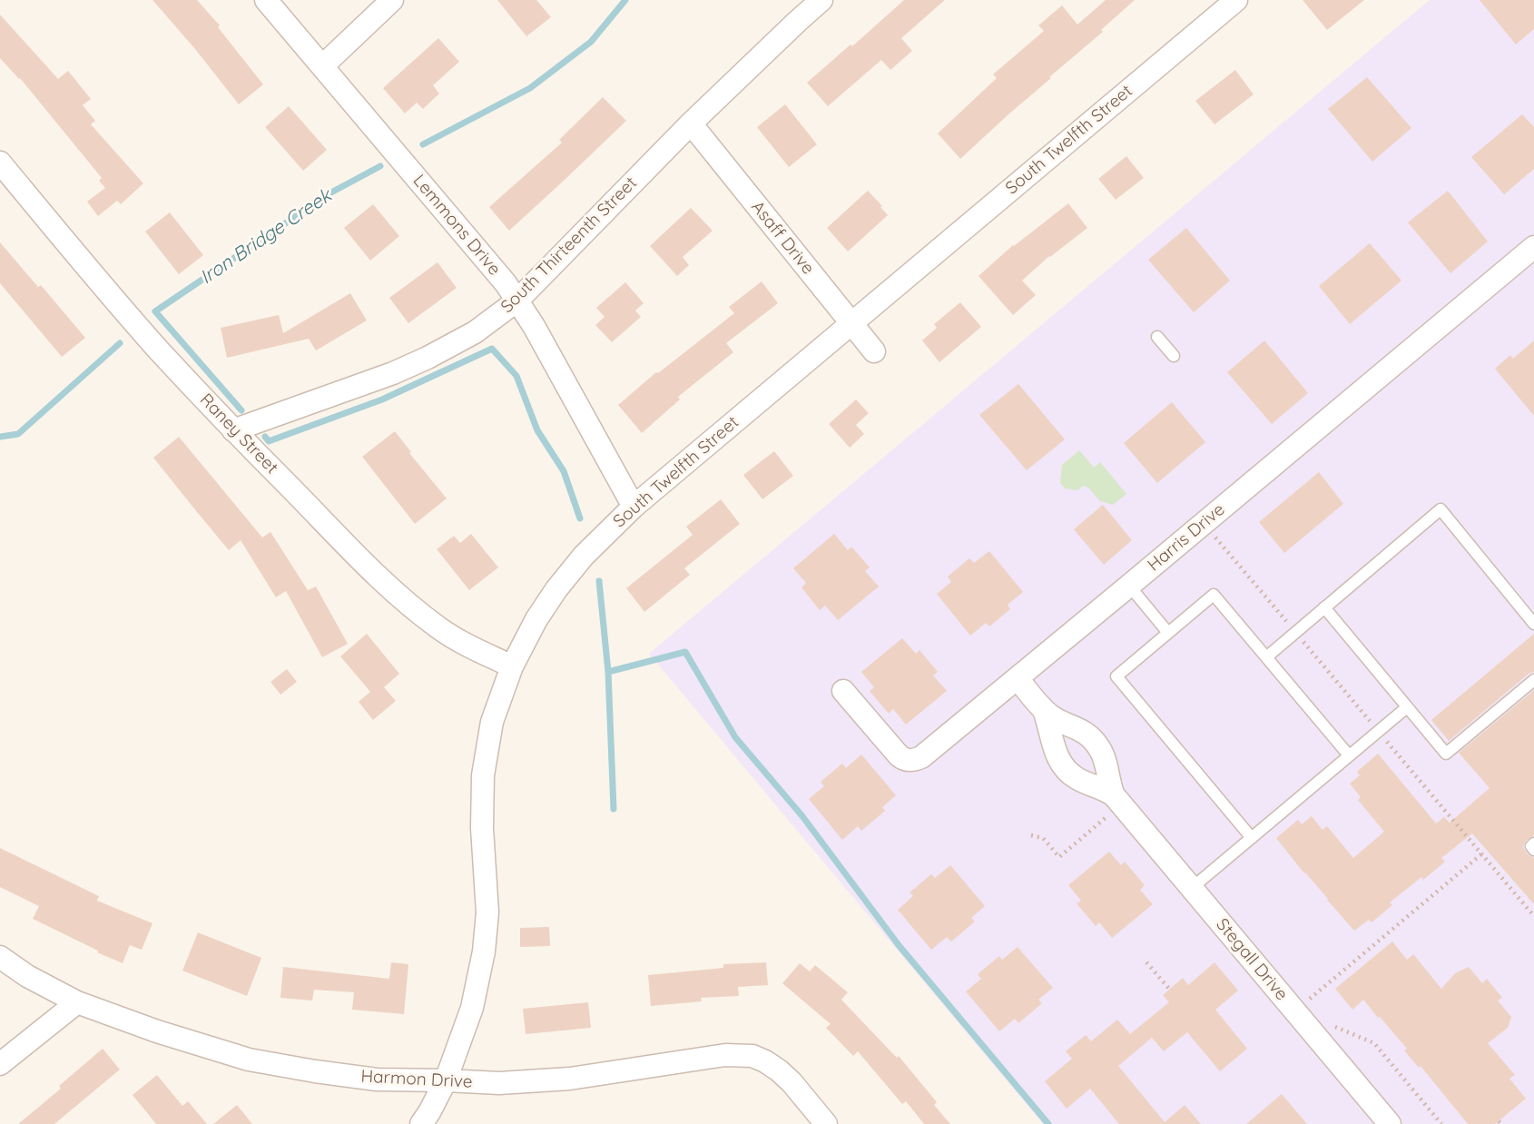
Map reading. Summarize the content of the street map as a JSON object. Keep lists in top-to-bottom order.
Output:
{
  "streets": {
    "street": [
      "South Twelfth Street",
      "Lemmons Drive",
      "Asaff Drive",
      "South Thirteenth Street",
      "Raney Street",
      "Harris Drive",
      "Stegall Drive",
      "Harmon Drive"
    ]
  },
  "crossings": [
    ["South Twelfth Street", "Lemmons Drive"],
    ["South Twelfth Street", "Asaff Drive"],
    ["South Twelfth Street", "Raney Street"],
    ["South Twelfth Street", "Harmon Drive"],
    ["Lemmons Drive", "South Thirteenth Street"],
    ["Asaff Drive", "South Thirteenth Street"],
    ["South Thirteenth Street", "Raney Street"],
    ["Harris Drive", "Stegall Drive"]
  ],
  "water": ["Iron Bridge Creek"]
}
